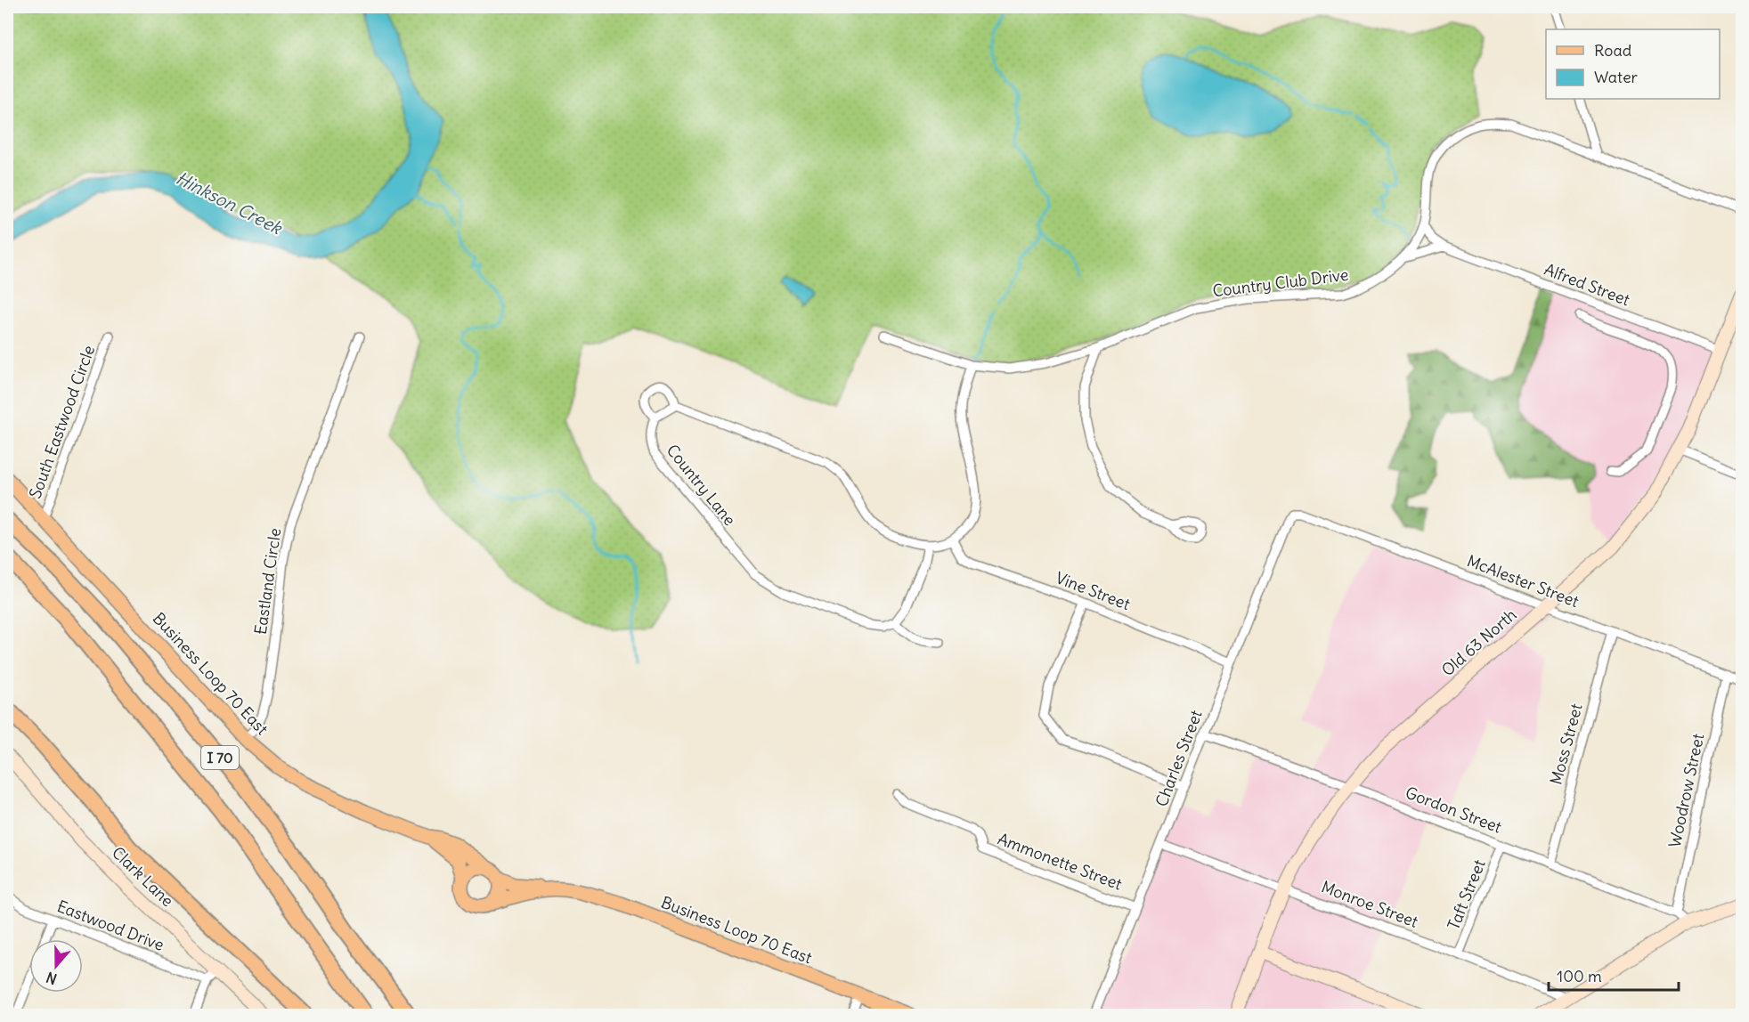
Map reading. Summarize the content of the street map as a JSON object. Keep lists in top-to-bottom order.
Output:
{
  "streets": {
    "highway": ["I 70"],
    "main road": ["Old 63 North", "Business Loop 70 East", "Clark Lane"],
    "street": [
      "Country Club Drive",
      "Alfred Street",
      "South Eastwood Circle",
      "Country Lane",
      "Eastland Circle",
      "McAlester Street",
      "Vine Street",
      "Moss Street",
      "Charles Street",
      "Woodrow Street",
      "Gordon Street",
      "Ammonette Street",
      "Taft Street",
      "Monroe Street",
      "Eastwood Drive"
    ]
  },
  "crossings": [
    ["Country Club Drive", "Alfred Street"],
    ["Alfred Street", "Old 63 North"],
    ["South Eastwood Circle", "Business Loop 70 East"],
    ["Eastland Circle", "Business Loop 70 East"],
    ["McAlester Street", "Old 63 North"],
    ["McAlester Street", "Moss Street"],
    ["McAlester Street", "Charles Street"],
    ["McAlester Street", "Woodrow Street"],
    ["Vine Street", "Charles Street"],
    ["Old 63 North", "Gordon Street"],
    ["Old 63 North", "Monroe Street"],
    ["Moss Street", "Gordon Street"],
    ["Charles Street", "Gordon Street"],
    ["Charles Street", "Ammonette Street"],
    ["Charles Street", "Monroe Street"],
    ["Woodrow Street", "Gordon Street"],
    ["Gordon Street", "Taft Street"],
    ["Taft Street", "Monroe Street"]
  ],
  "water": ["Hinkson Creek"],
  "legend": ["Road", "Water"],
  "scale_bar": "100 m",
  "north": "bottom"
}
